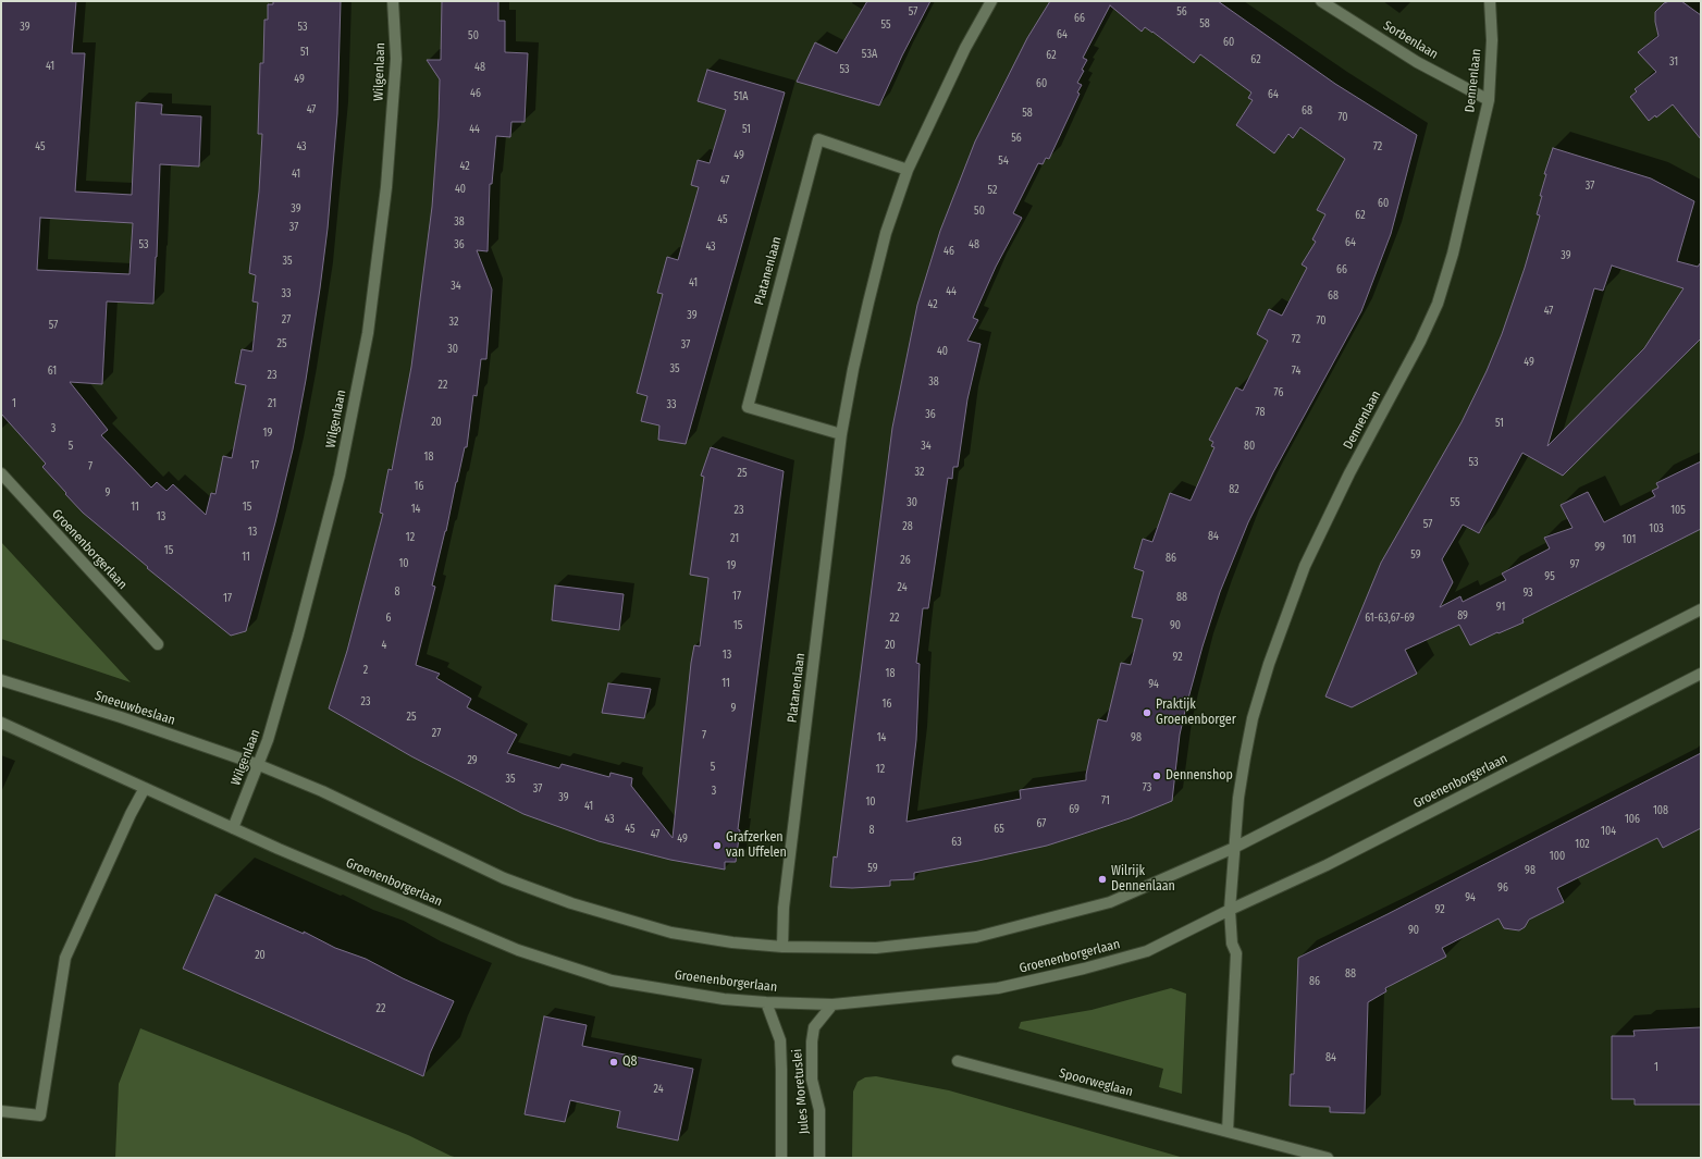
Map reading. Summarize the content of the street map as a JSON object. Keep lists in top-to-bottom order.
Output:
{
  "streets": {
    "street": [
      "Sorbenlaan",
      "Wilgenlaan",
      "Dennenlaan",
      "Platanenlaan",
      "Groenenborgerlaan",
      "Sneeuwbeslaan",
      "Spoorweglaan",
      "Jules Moretuslei"
    ]
  },
  "crossings": [
    ["Sorbenlaan", "Dennenlaan"],
    ["Wilgenlaan", "Groenenborgerlaan"],
    ["Wilgenlaan", "Sneeuwbeslaan"],
    ["Groenenborgerlaan", "Jules Moretuslei"]
  ],
  "places": [
    "Praktijk Groenenborger",
    "Dennenshop",
    "Grafzerken van Uffelen",
    "Wilrijk Dennenlaan",
    "Q8"
  ],
  "house_numbers": [
    "57",
    "56",
    "66",
    "58",
    "55",
    "39",
    "53",
    "64",
    "50",
    "60",
    "51",
    "53A",
    "62",
    "62",
    "31",
    "41",
    "48",
    "53",
    "49",
    "60",
    "46",
    "64",
    "51A",
    "47",
    "68",
    "58",
    "70",
    "44",
    "51",
    "56",
    "45",
    "43",
    "72",
    "49",
    "54",
    "42",
    "41",
    "47",
    "37",
    "40",
    "52",
    "60",
    "39",
    "50",
    "62",
    "45",
    "38",
    "37",
    "64",
    "53",
    "36",
    "48",
    "43",
    "46",
    "39",
    "35",
    "66",
    "41",
    "34",
    "44",
    "33",
    "68",
    "42",
    "47",
    "39",
    "27",
    "70",
    "32",
    "57",
    "72",
    "25",
    "37",
    "30",
    "40",
    "49",
    "35",
    "61",
    "74",
    "23",
    "38",
    "22",
    "76",
    "1",
    "21",
    "33",
    "78",
    "36",
    "20",
    "51",
    "3",
    "19",
    "5",
    "34",
    "80",
    "18",
    "53",
    "17",
    "7",
    "32",
    "25",
    "16",
    "82",
    "9",
    "30",
    "55",
    "11",
    "15",
    "14",
    "23",
    "105",
    "13",
    "57",
    "28",
    "103",
    "13",
    "84",
    "12",
    "21",
    "101",
    "99",
    "15",
    "59",
    "11",
    "86",
    "26",
    "10",
    "97",
    "19",
    "95",
    "24",
    "8",
    "93",
    "17",
    "88",
    "17",
    "91",
    "89",
    "6",
    "22",
    "61-63,67-69",
    "15",
    "90",
    "4",
    "20",
    "13",
    "92",
    "2",
    "18",
    "11",
    "94",
    "23",
    "16",
    "9",
    "25",
    "27",
    "7",
    "14",
    "98",
    "29",
    "5",
    "12",
    "35",
    "73",
    "37",
    "3",
    "39",
    "71",
    "10",
    "41",
    "69",
    "108",
    "43",
    "106",
    "67",
    "45",
    "65",
    "8",
    "104",
    "47",
    "49",
    "63",
    "102",
    "100",
    "59",
    "98",
    "96",
    "94",
    "92",
    "90",
    "20",
    "88",
    "86",
    "22",
    "84",
    "1",
    "24"
  ]
}
